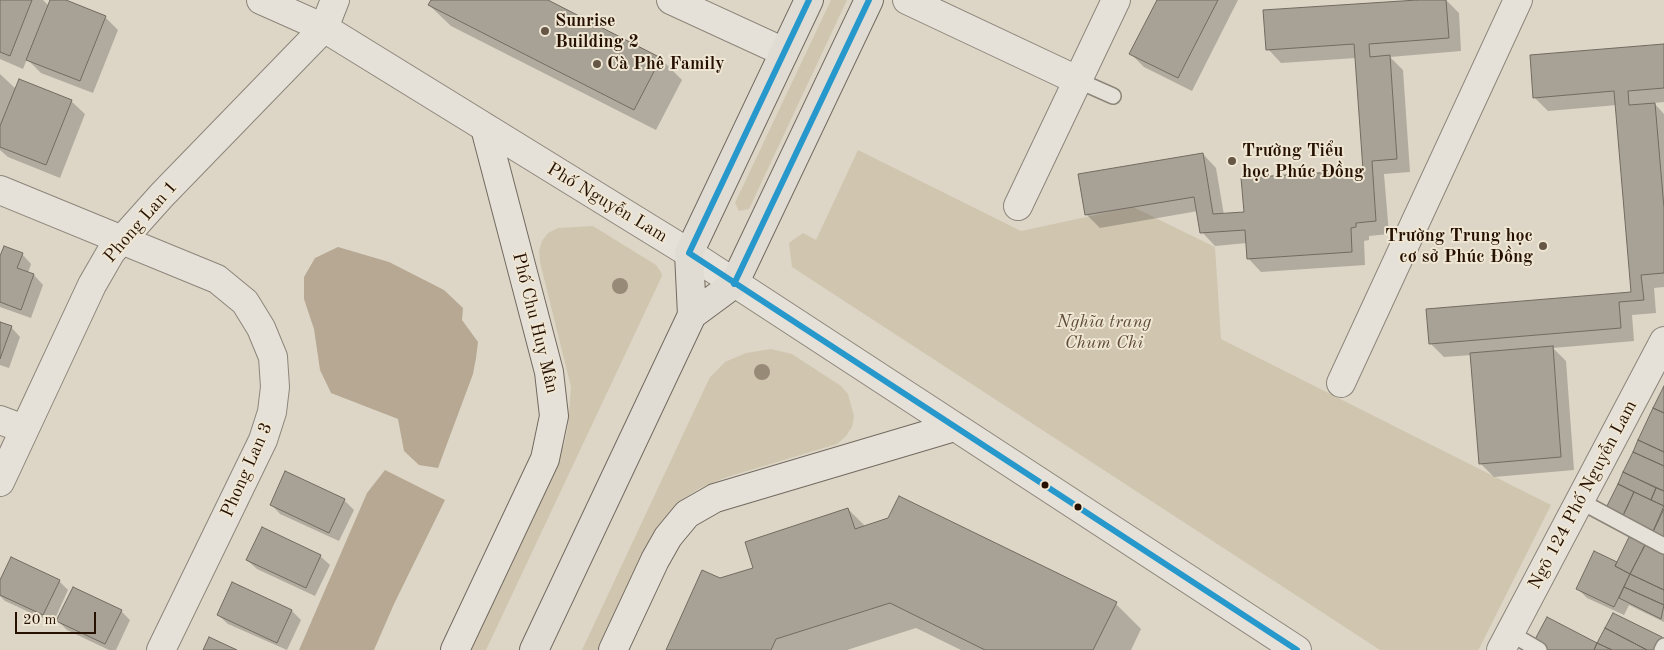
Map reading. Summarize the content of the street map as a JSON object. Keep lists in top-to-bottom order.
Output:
{
  "streets": {
    "street": [
      "Phố Nguyễn Lam",
      "Phong Lan 1",
      "Phố Chu Huy Mân",
      "Phong Lan 3",
      "Ngõ 124 Phố Nguyễn Lam"
    ]
  },
  "crossings": [
    ["Phố Nguyễn Lam", "Phong Lan 1"],
    ["Phố Nguyễn Lam", "Phố Chu Huy Mân"],
    ["Phong Lan 1", "Phong Lan 3"]
  ],
  "parks": ["Nghĩa trang Chum Chi"],
  "places": [
    "Sunrise Building 2",
    "Cà Phê Family",
    "Trường Tiểu học Phúc Đồng",
    "Trường Trung học cơ sở Phúc Đồng"
  ],
  "scale_bar": "20 m"
}
